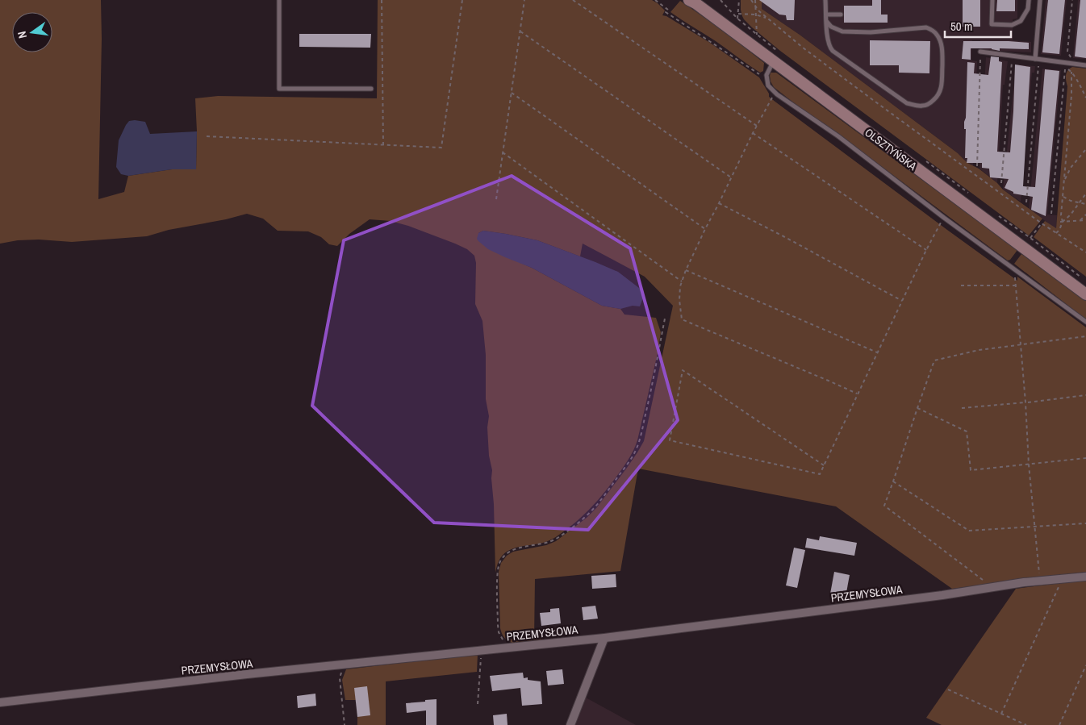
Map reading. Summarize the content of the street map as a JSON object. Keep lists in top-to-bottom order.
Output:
{
  "streets": {
    "main road": ["OLSZTYŃSKA"],
    "street": ["PRZEMYSŁOWA"]
  },
  "scale_bar": "50 m",
  "north": "left"
}
